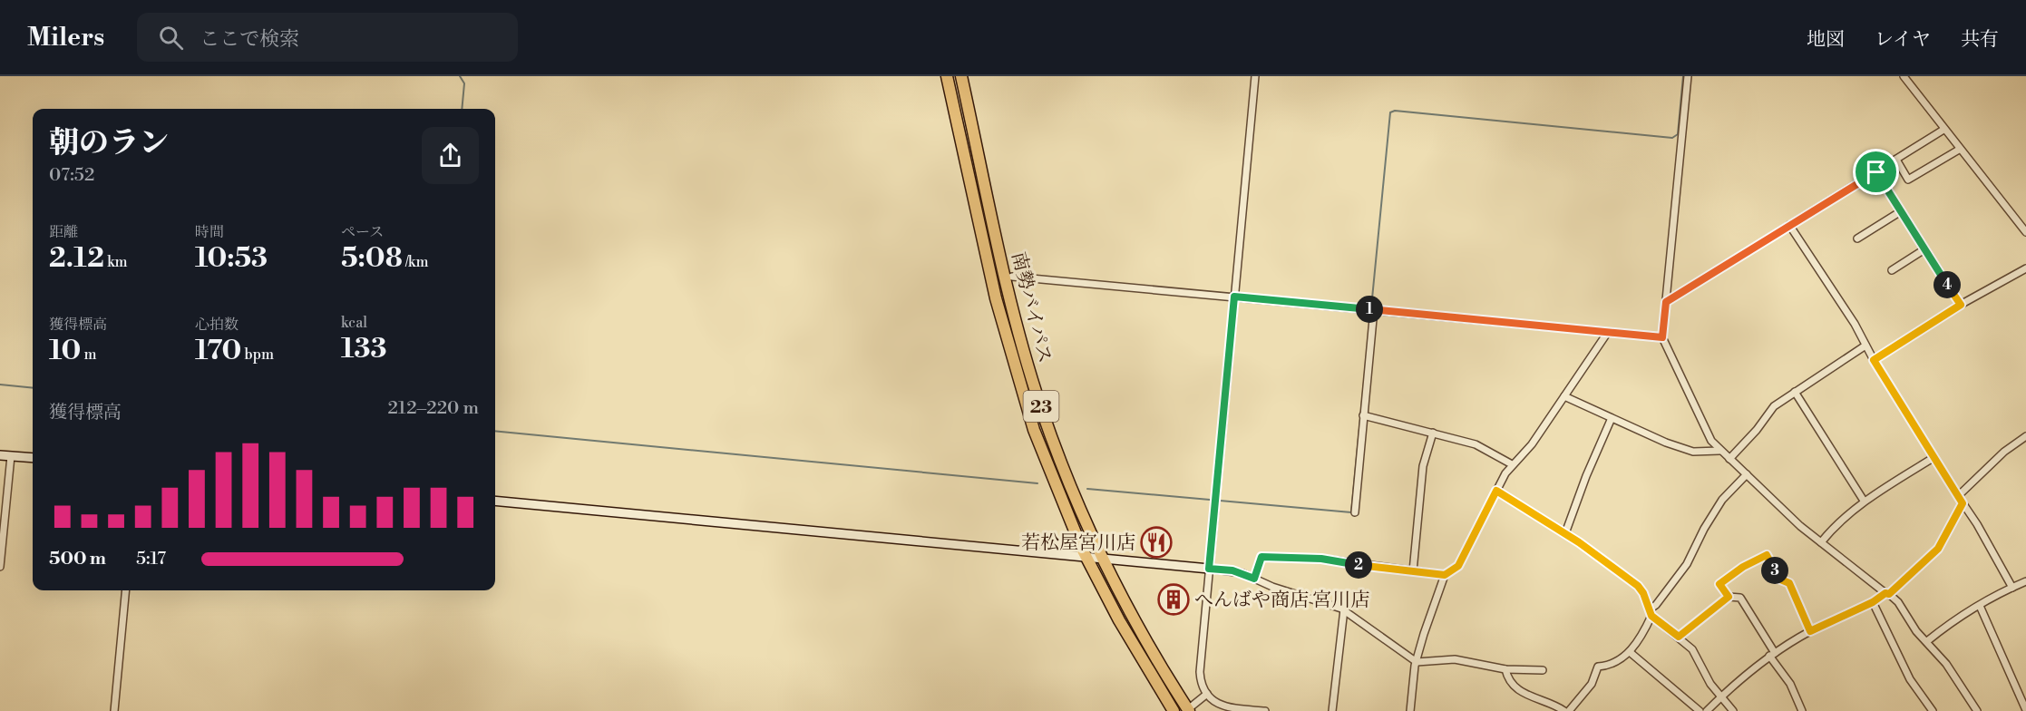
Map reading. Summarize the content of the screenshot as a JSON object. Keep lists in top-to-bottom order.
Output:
{
  "streets": {
    "highway": ["南勢バイパス", "23"]
  },
  "places": {
    "restaurant": ["若松屋宮川店"],
    "building": ["へんばや商店 宮川店"]
  },
  "page": {
    "header": "Milers",
    "search": "ここで検索",
    "nav": ["地図", "レイヤ", "共有"],
    "heading": ["朝のラン", "07:52"],
    "stats": [
      ["距離", "2.12 km"],
      ["時間", "10:53"],
      ["ペース", "5:08 /km"],
      ["獲得標高", "10 m"],
      ["心拍数", "170 bpm"],
      ["kcal", "133"]
    ],
    "pins": [
      "4",
      "1",
      "2",
      "3"
    ],
    "chart": ["獲得標高", "212–220 m"],
    "list": [
      {
        "name": "500 m",
        "note": "5:17"
      }
    ]
  }
}
